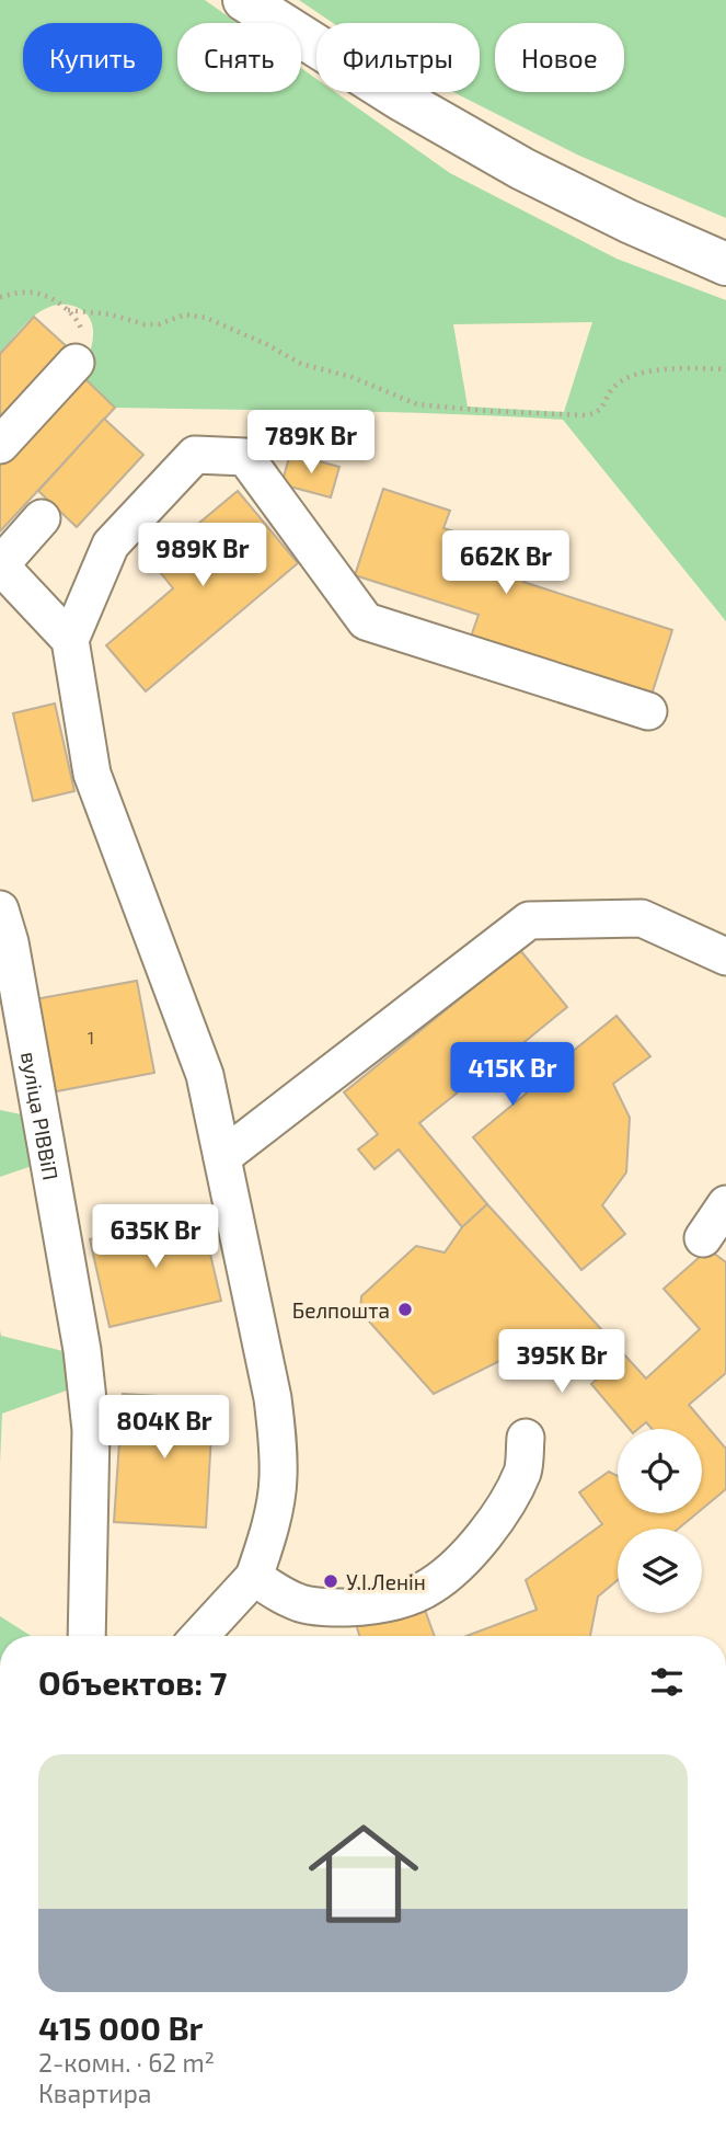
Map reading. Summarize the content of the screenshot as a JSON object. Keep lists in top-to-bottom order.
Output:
{
  "streets": {
    "street": ["вуліца РІВВіП"]
  },
  "places": ["Белпошта", "У.І.Ленін"],
  "house_numbers": ["1"],
  "page": {
    "chip": [
      "Купить",
      "Снять",
      "Фильтры",
      "Новое"
    ],
    "price": [
      "789K Br",
      "989K Br",
      "662K Br",
      "415K Br",
      "635K Br",
      "395K Br",
      "804K Br"
    ],
    "heading": "Объектов: 7",
    "list": [
      {
        "name": "415 000 Br",
        "note": "2-комн. · 62 m² · Квартира"
      }
    ]
  }
}
